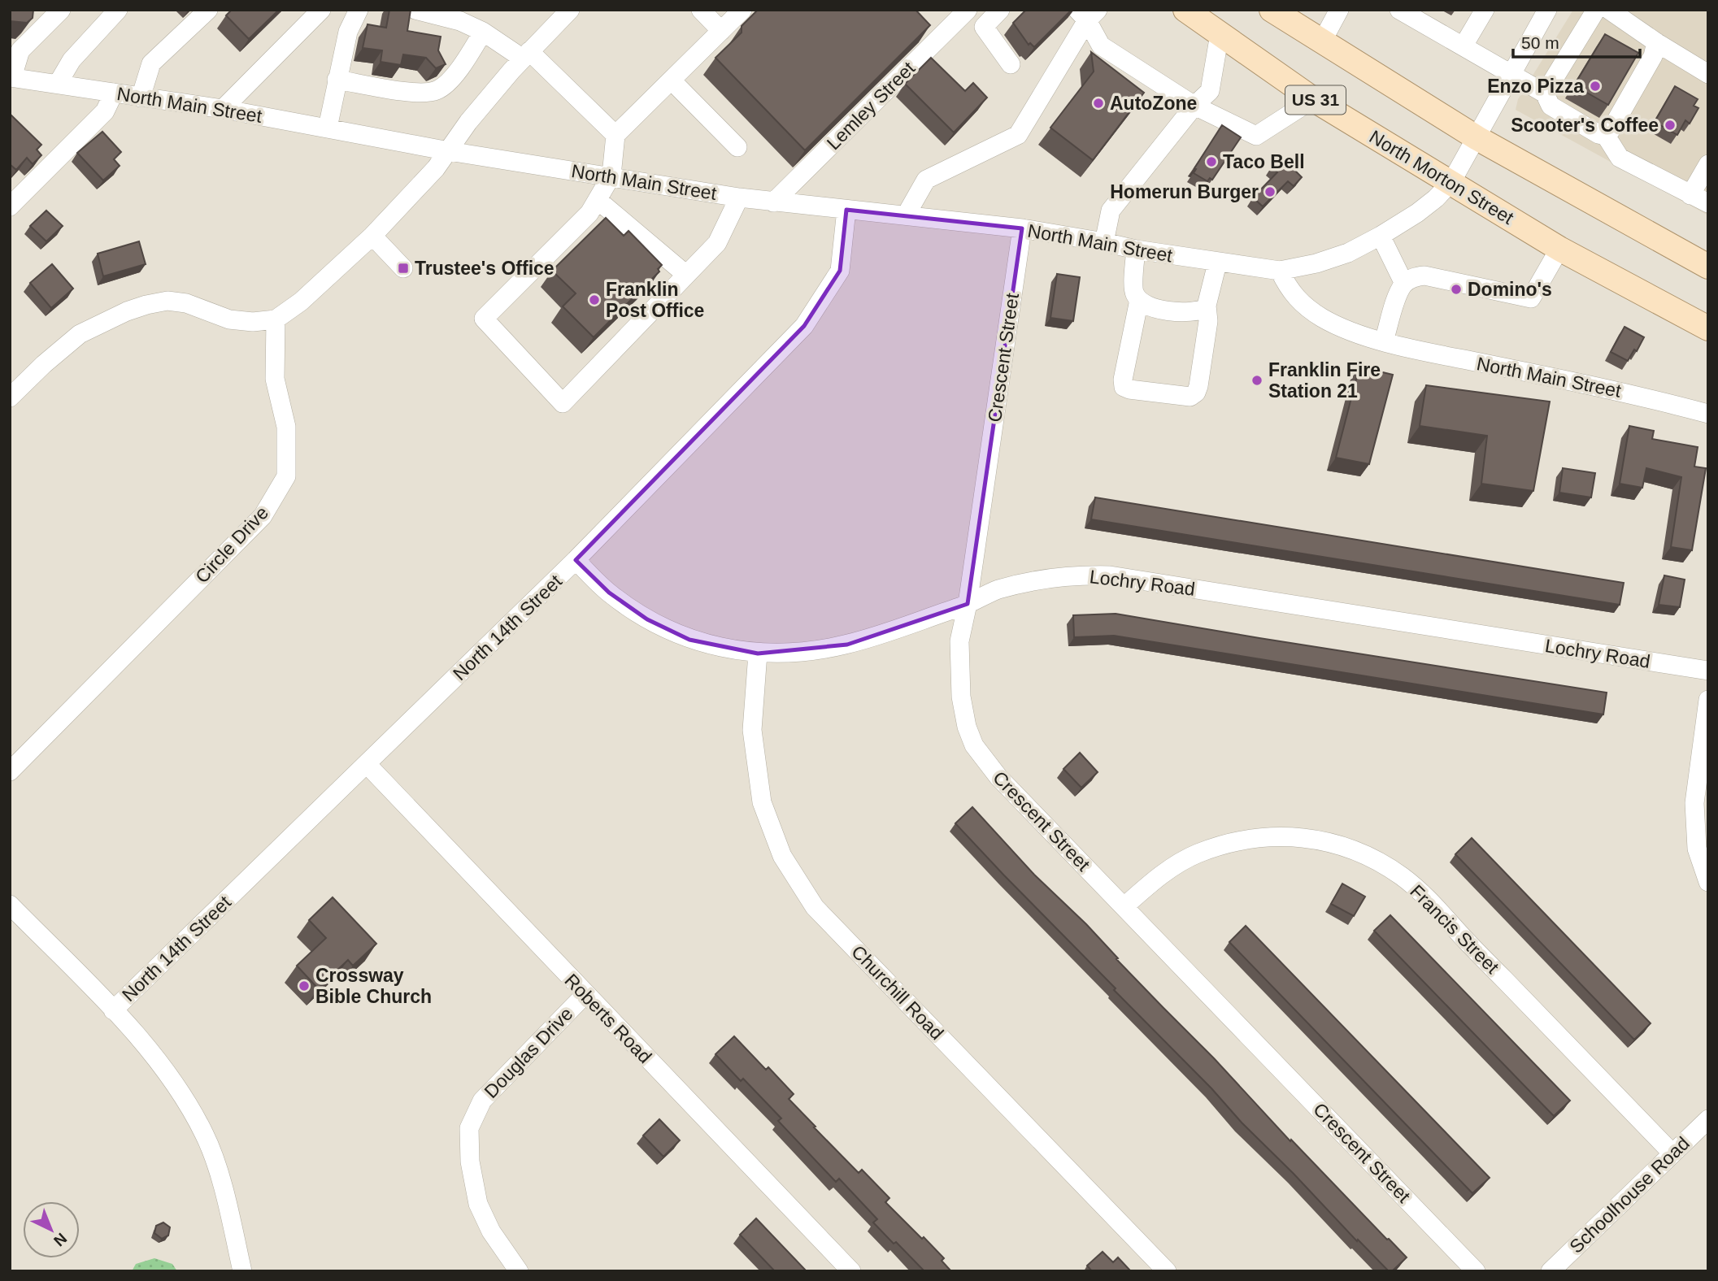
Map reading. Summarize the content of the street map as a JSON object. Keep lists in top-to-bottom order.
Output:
{
  "streets": {
    "main road": ["US 31", "North Morton Street"],
    "street": [
      "North Main Street",
      "Lemley Street",
      "Crescent Street",
      "Circle Drive",
      "Lochry Road",
      "North 14th Street",
      "Francis Street",
      "Churchill Road",
      "Roberts Road",
      "Douglas Drive",
      "Schoolhouse Road"
    ]
  },
  "crossings": [
    ["US 31", "North Main Street"],
    ["North Main Street", "Lemley Street"],
    ["North Main Street", "North Morton Street"],
    ["North Main Street", "Crescent Street"],
    ["North Main Street", "North 14th Street"],
    ["Crescent Street", "Lochry Road"],
    ["Crescent Street", "Francis Street"],
    ["Lochry Road", "North 14th Street"],
    ["Lochry Road", "Churchill Road"],
    ["North 14th Street", "Roberts Road"],
    ["Francis Street", "Schoolhouse Road"],
    ["Roberts Road", "Douglas Drive"]
  ],
  "places": {
    "other": [
      "Enzo Pizza",
      "AutoZone",
      "Scooter's Coffee",
      "Taco Bell",
      "Homerun Burger",
      "Domino's",
      "Franklin Post Office",
      "Franklin Fire Station 21",
      "Crossway Bible Church"
    ],
    "transit": ["Trustee's Office"]
  },
  "scale_bar": "50 m",
  "north": "bottom right"
}
